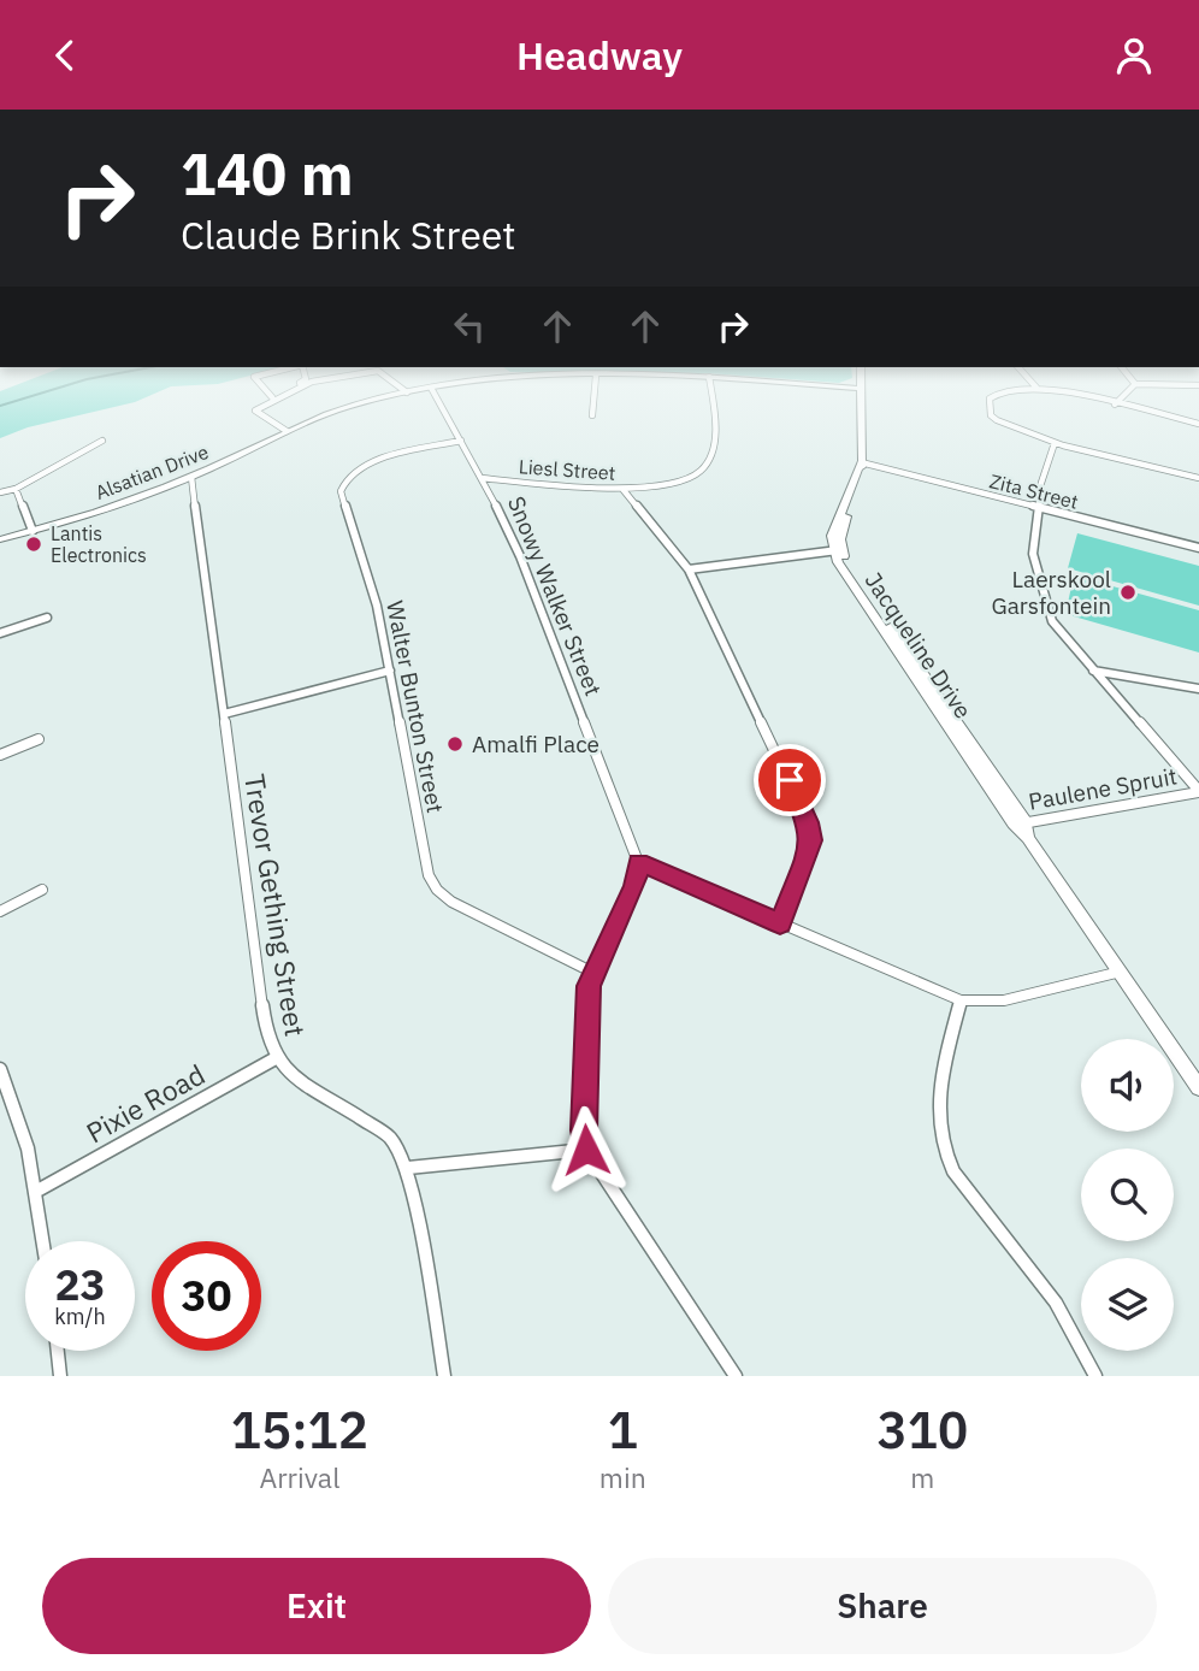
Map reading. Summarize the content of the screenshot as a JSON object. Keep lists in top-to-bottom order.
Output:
{
  "streets": {
    "street": [
      "Liesl Street",
      "Alsatian Drive",
      "Zita Street",
      "Snowy Walker Street",
      "Jacqueline Drive",
      "Walter Bunton Street",
      "Paulene Spruit",
      "Trevor Gething Street",
      "Pixie Road"
    ]
  },
  "crossings": [
    ["Liesl Street", "Snowy Walker Street"],
    ["Alsatian Drive", "Trevor Gething Street"],
    ["Snowy Walker Street", "Walter Bunton Street"],
    ["Jacqueline Drive", "Paulene Spruit"],
    ["Trevor Gething Street", "Pixie Road"]
  ],
  "places": ["Lantis Electronics", "Laerskool Garsfontein", "Amalfi Place"],
  "page": {
    "header": "Headway",
    "turn": ["140 m", "Claude Brink Street"],
    "speed": "23 km/h",
    "limit": "30",
    "eta": [
      "15:12",
      "Arrival",
      "1",
      "min",
      "310",
      "m"
    ],
    "buttons": ["Exit", "Share"]
  }
}
